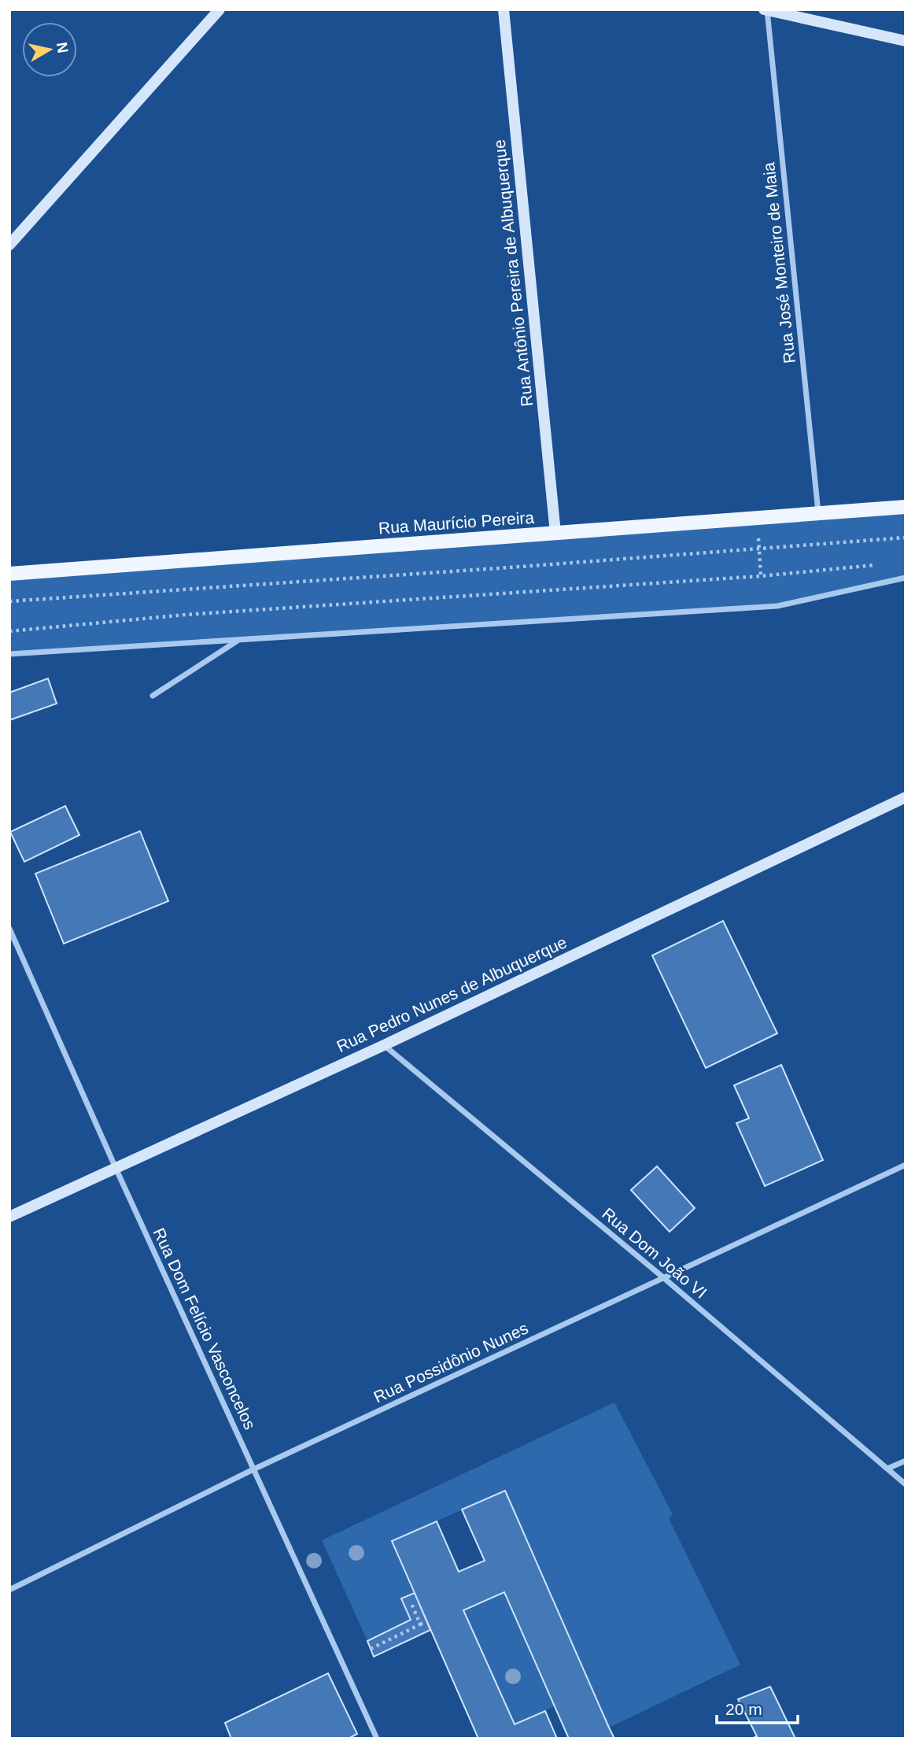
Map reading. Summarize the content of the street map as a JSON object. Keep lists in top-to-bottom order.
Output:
{
  "streets": {
    "main road": ["Rua Maurício Pereira"],
    "street": [
      "Rua José Monteiro de Maia",
      "Rua Antônio Pereira de Albuquerque",
      "Rua Pedro Nunes de Albuquerque",
      "Rua Dom João VI",
      "Rua Dom Felício Vasconcelos",
      "Rua Possidônio Nunes"
    ]
  },
  "crossings": [
    ["Rua José Monteiro de Maia", "Rua Maurício Pereira"],
    ["Rua Antônio Pereira de Albuquerque", "Rua Maurício Pereira"],
    ["Rua Pedro Nunes de Albuquerque", "Rua Dom João VI"],
    ["Rua Pedro Nunes de Albuquerque", "Rua Dom Felício Vasconcelos"],
    ["Rua Dom João VI", "Rua Possidônio Nunes"],
    ["Rua Dom Felício Vasconcelos", "Rua Possidônio Nunes"]
  ],
  "scale_bar": "20 m",
  "north": "right"
}
